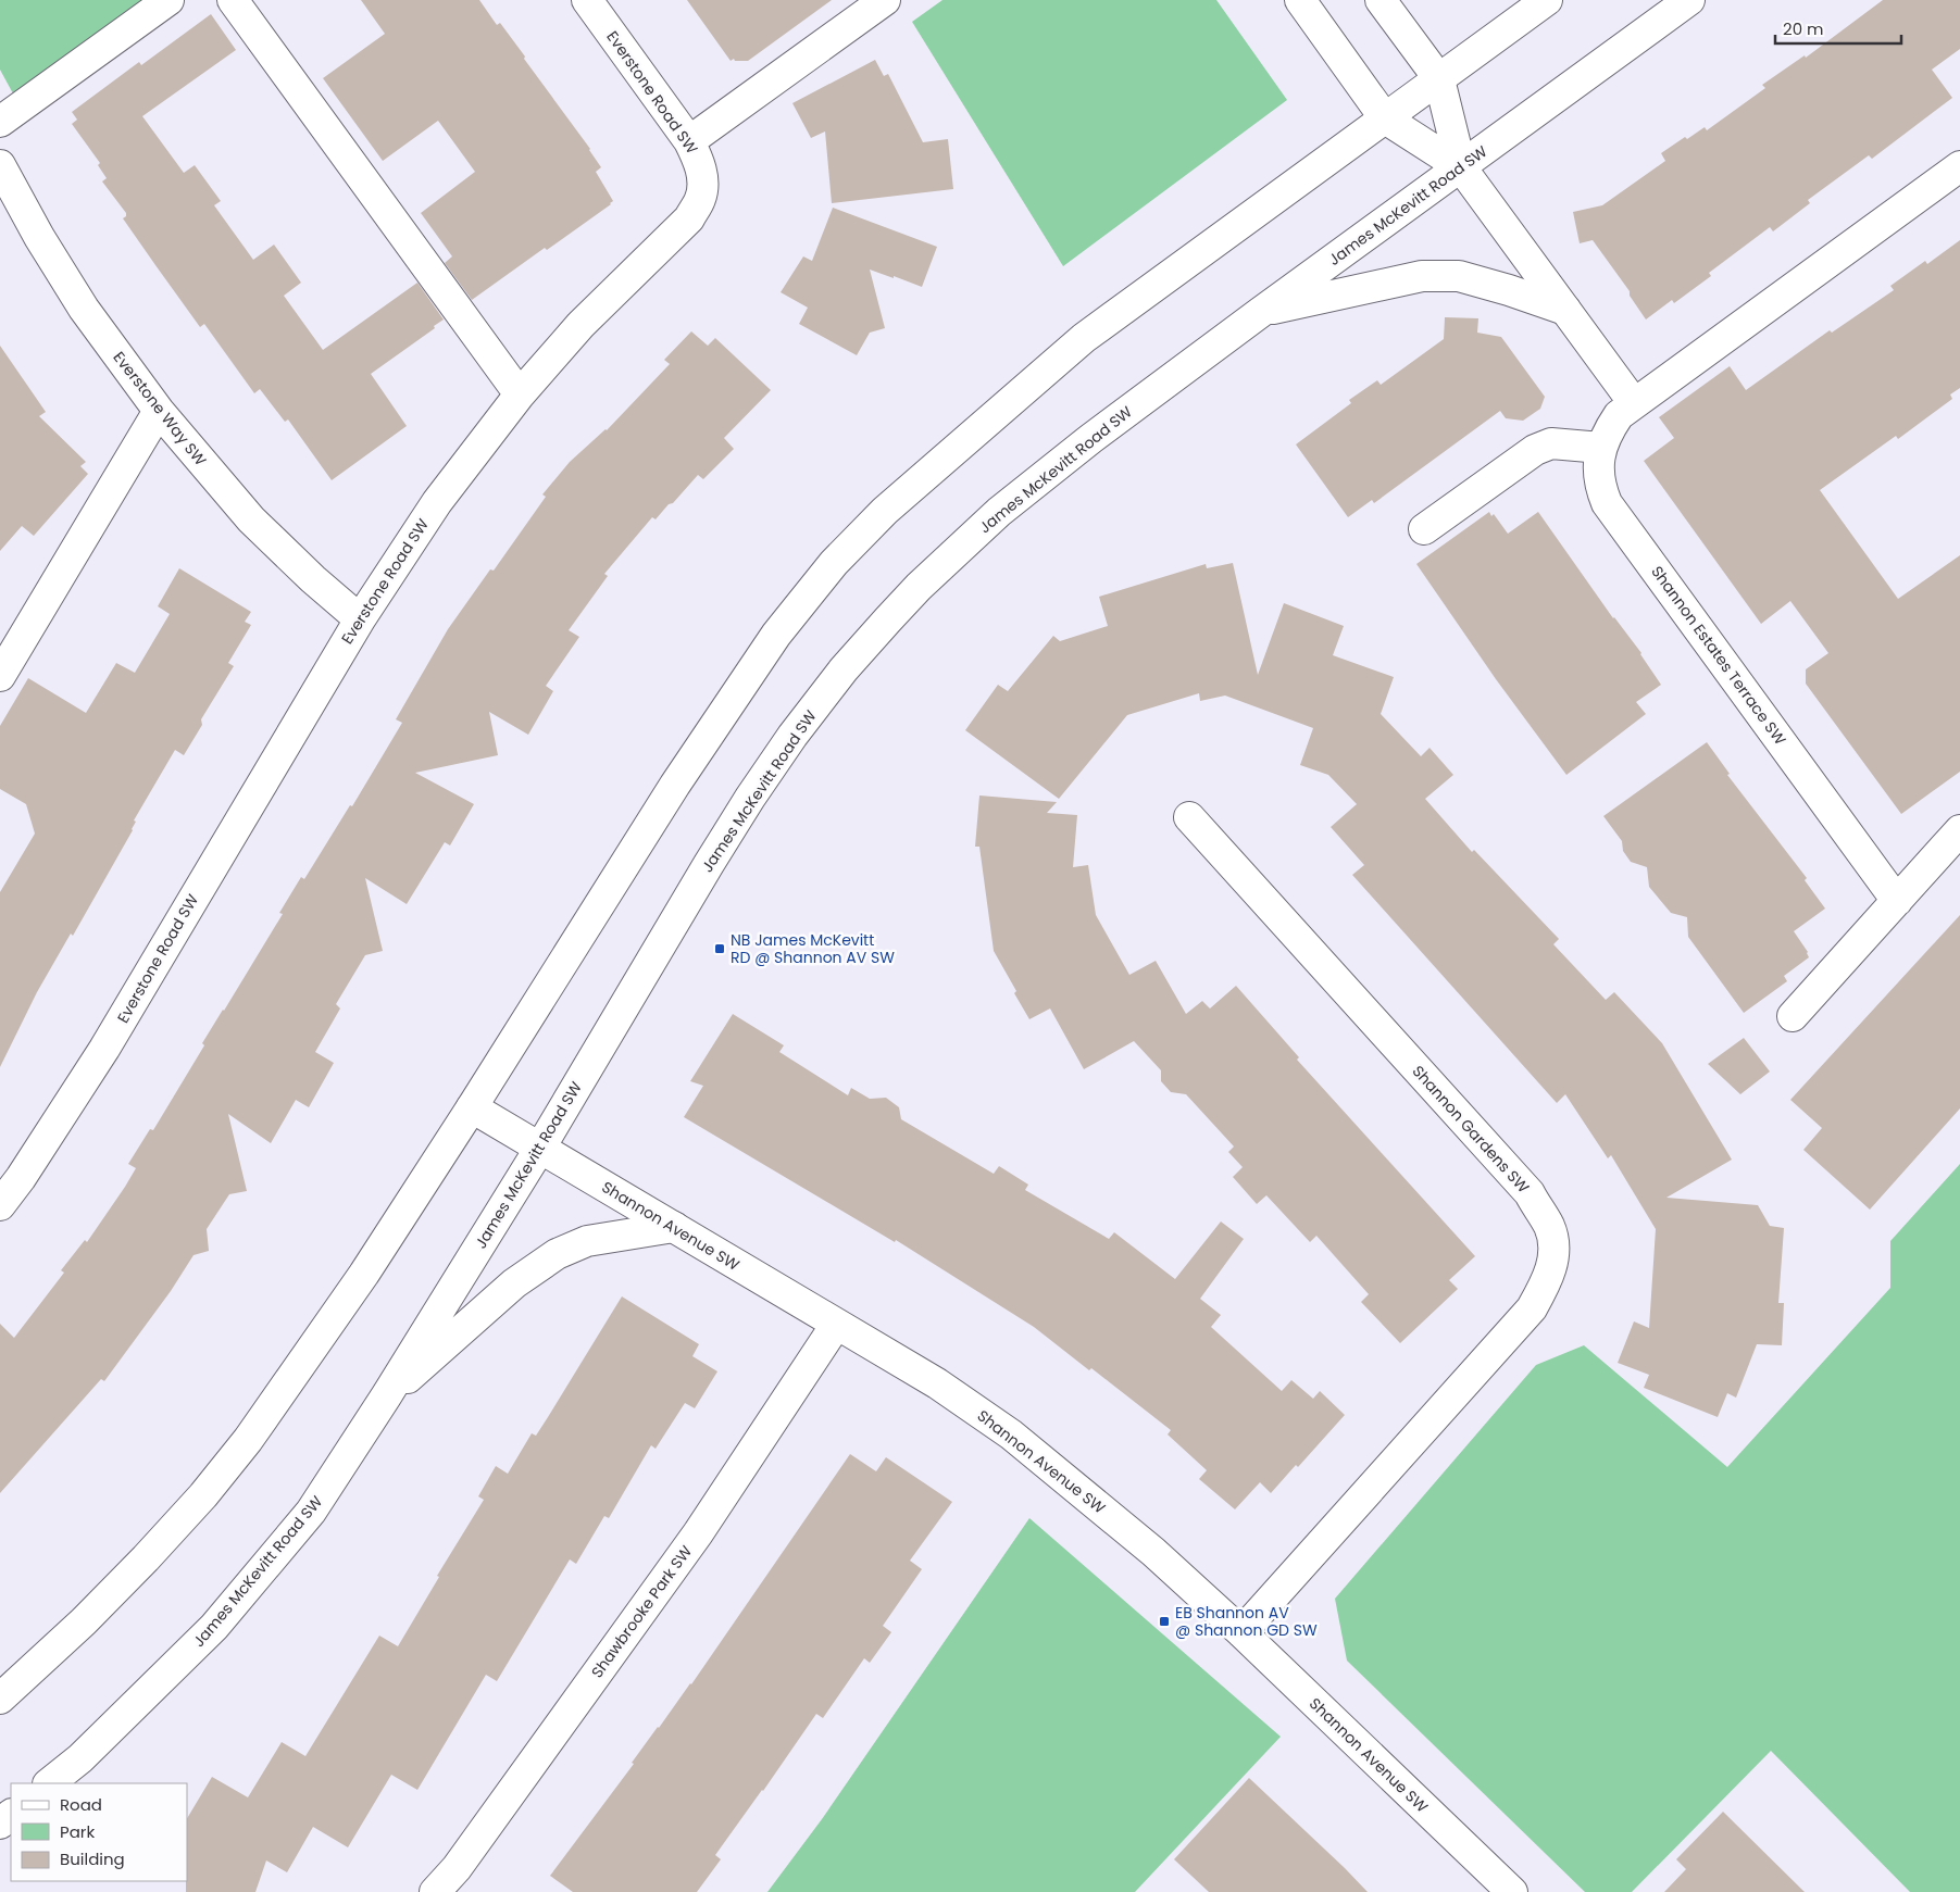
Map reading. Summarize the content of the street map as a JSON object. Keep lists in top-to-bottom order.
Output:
{
  "streets": {
    "street": [
      "Everstone Road SW",
      "James McKevitt Road SW",
      "Everstone Way SW",
      "Shannon Estates Terrace SW",
      "Shannon Gardens SW",
      "Shannon Avenue SW",
      "Shawbrooke Park SW"
    ]
  },
  "crossings": [
    ["Everstone Road SW", "Everstone Way SW"],
    ["James McKevitt Road SW", "Shannon Avenue SW"],
    ["Shannon Gardens SW", "Shannon Avenue SW"],
    ["Shannon Avenue SW", "Shawbrooke Park SW"]
  ],
  "places": {
    "transit": ["NB James McKevitt RD @ Shannon AV SW", "EB Shannon AV @ Shannon GD SW"]
  },
  "legend": ["Road", "Park", "Building"],
  "scale_bar": "20 m"
}
